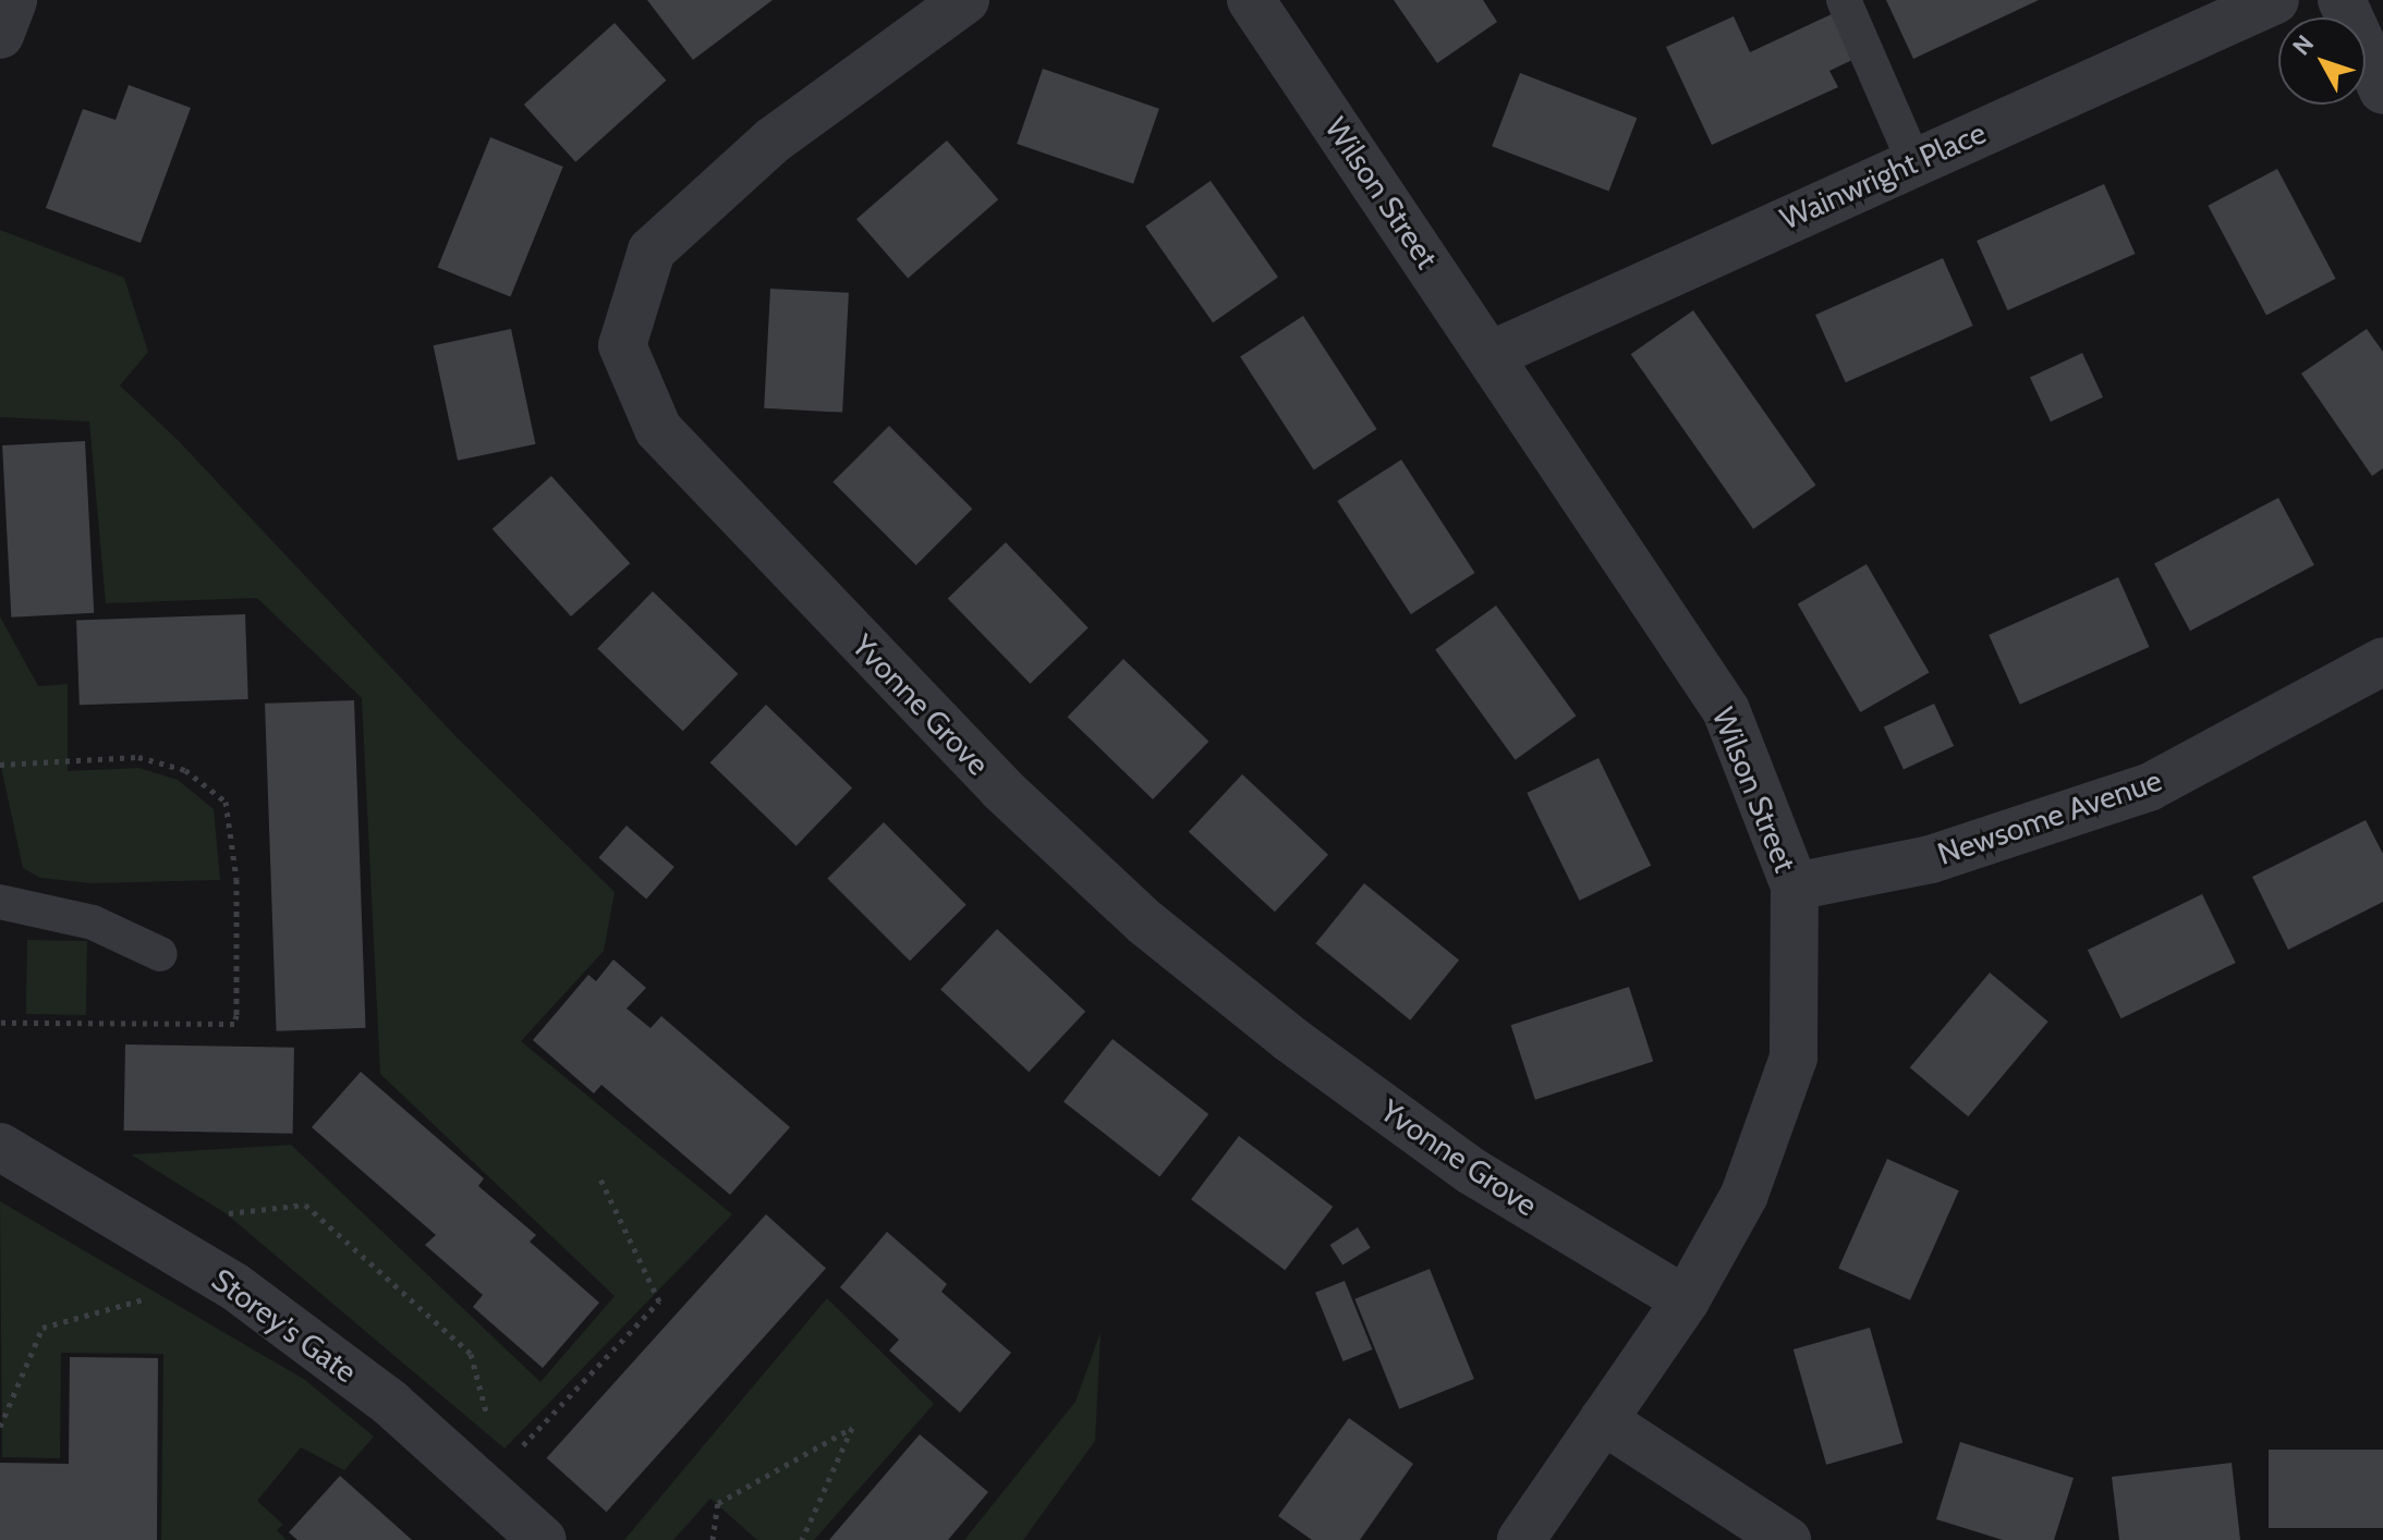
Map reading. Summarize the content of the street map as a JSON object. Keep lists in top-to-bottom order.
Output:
{
  "streets": {
    "street": [
      "Wainwright Place",
      "Wilson Street",
      "Yvonne Grove",
      "Newsome Avenue",
      "Storey's Gate"
    ]
  },
  "crossings": [
    ["Wainwright Place", "Wilson Street"],
    ["Wilson Street", "Yvonne Grove"],
    ["Wilson Street", "Newsome Avenue"]
  ],
  "north": "top left"
}
